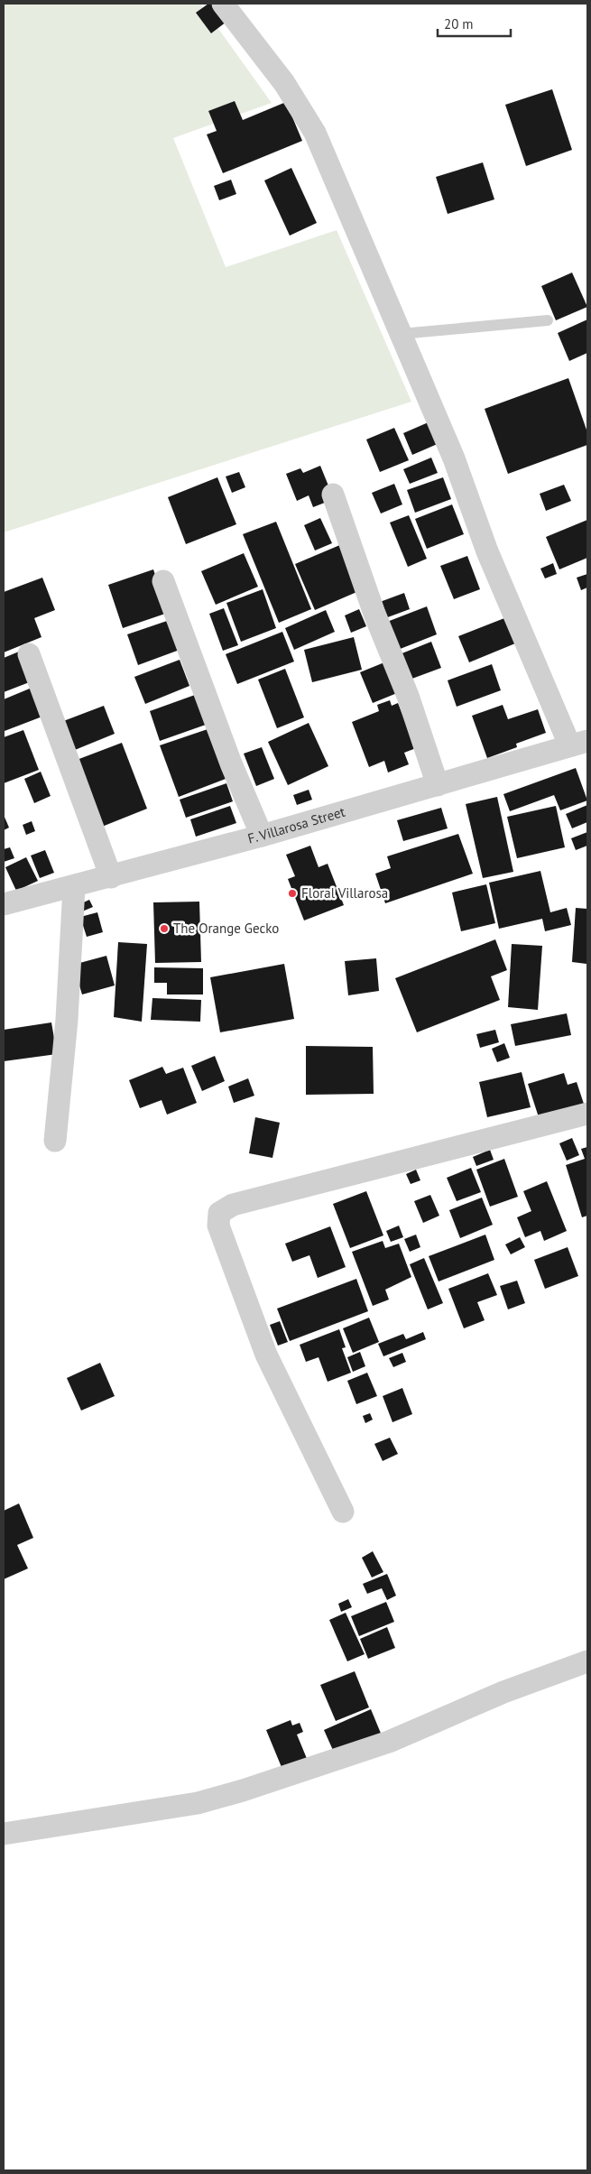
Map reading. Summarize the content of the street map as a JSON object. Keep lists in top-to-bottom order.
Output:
{
  "streets": {
    "street": ["F. Villarosa Street"]
  },
  "places": ["Floral Villarosa", "The Orange Gecko"],
  "scale_bar": "20 m"
}
